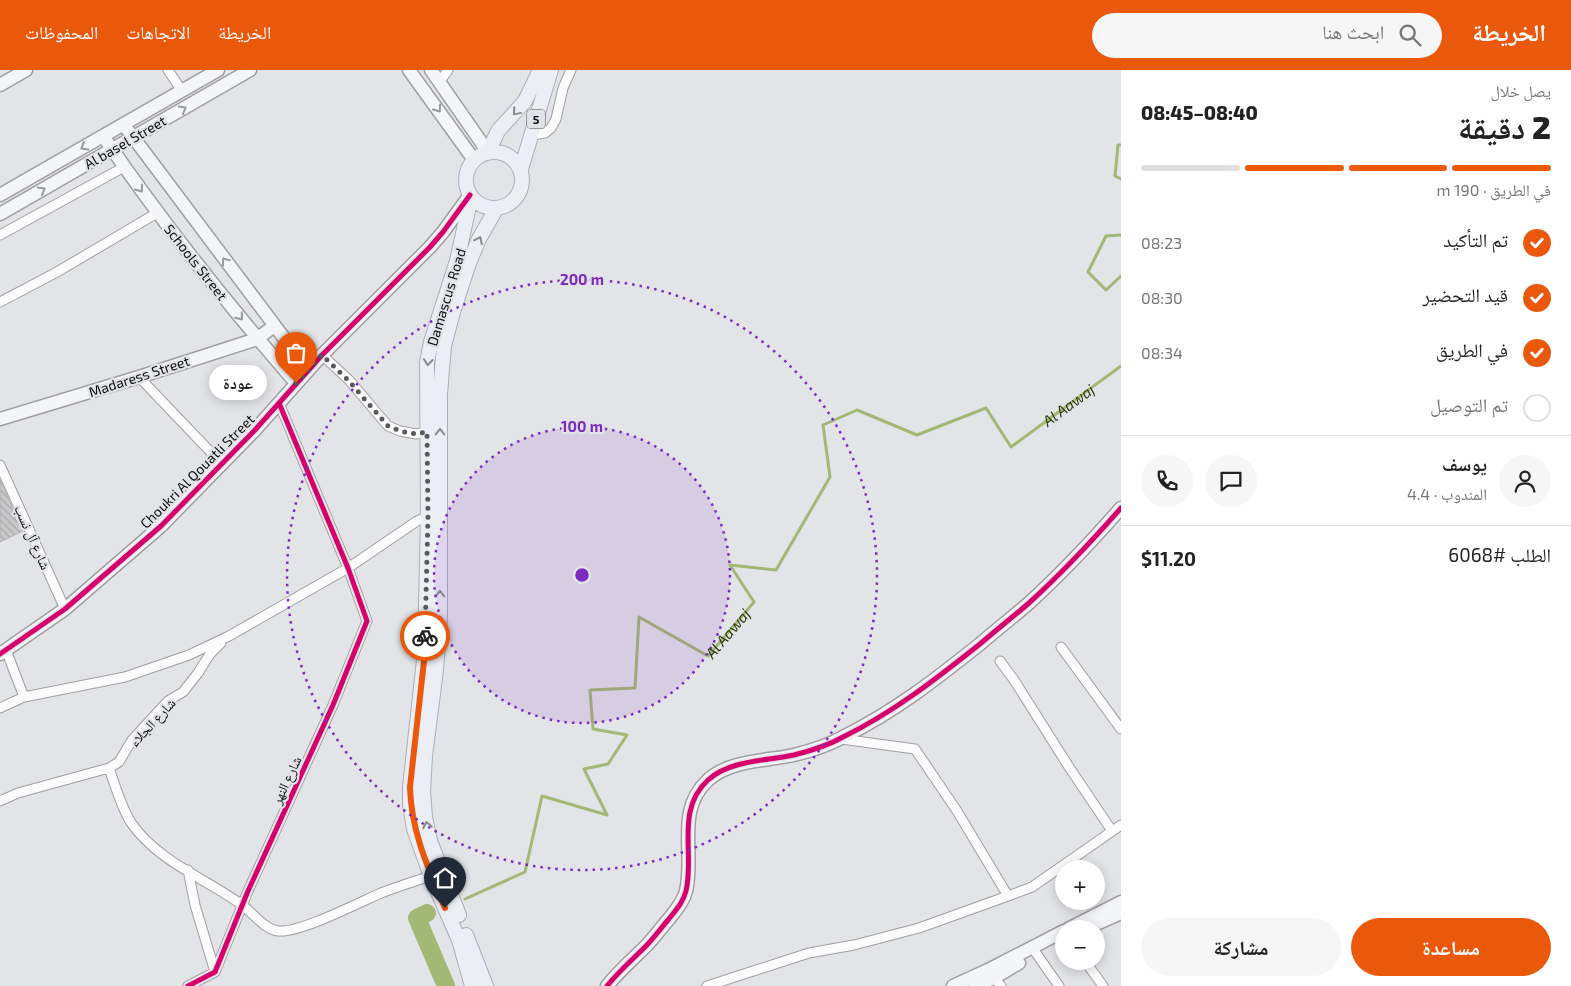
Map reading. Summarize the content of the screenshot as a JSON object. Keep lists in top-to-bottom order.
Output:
{
  "streets": {
    "main road": ["5", "Damascus Road"],
    "street": [
      "Al basel Street",
      "Schools Street",
      "Madaress Street",
      "Choukri Al Qouatli Street",
      "شارع آل نسب",
      "شارع الجلاء",
      "شارع النهر"
    ]
  },
  "crossings": [
    ["5", "Damascus Road"],
    ["5", "Choukri Al Qouatli Street"],
    ["Al basel Street", "Schools Street"],
    ["Schools Street", "Madaress Street"],
    ["Schools Street", "Choukri Al Qouatli Street"],
    ["Damascus Road", "Choukri Al Qouatli Street"],
    ["Choukri Al Qouatli Street", "شارع آل نسب"],
    ["Choukri Al Qouatli Street", "شارع النهر"]
  ],
  "water": ["Al Aawaj"],
  "places": ["عودة"],
  "page": {
    "header": "الخريطة",
    "search": "ابحث هنا",
    "nav": ["الخريطة", "الاتجاهات", "المحفوظات"],
    "heading": ["2 دقيقة", "يصل خلال", "08:40–08:45"],
    "panel": [
      "يوسف",
      "المندوب · 4.4",
      "الطلب #6068",
      "$11.20"
    ],
    "bar": "في الطريق · 190 m",
    "list": [
      ["تم التأكيد", "08:23"],
      ["قيد التحضير", "08:30"],
      ["في الطريق", "08:34"],
      "تم التوصيل"
    ],
    "bubble": "عودة",
    "map_buttons": ["+", "−"],
    "buttons": ["مساعدة", "مشاركة"]
  },
  "rings": ["200 m", "100 m"]
}
